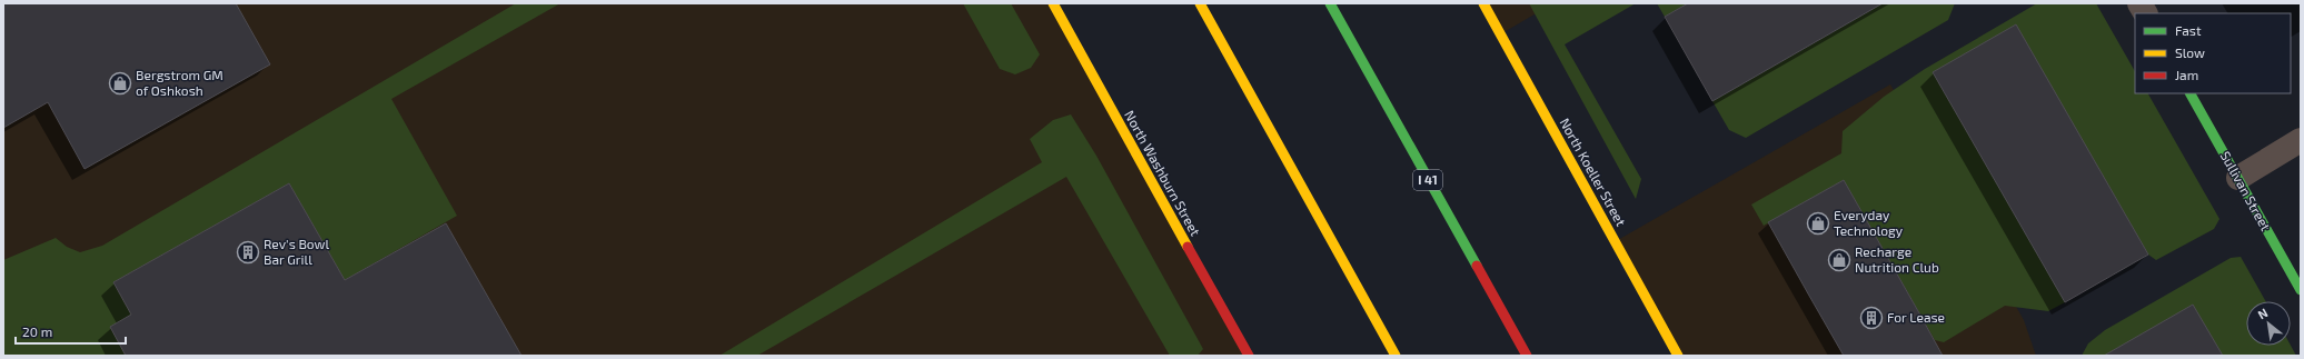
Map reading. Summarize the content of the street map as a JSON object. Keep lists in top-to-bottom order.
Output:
{
  "streets": {
    "main road": [
      "North Koeller Street",
      "North Washburn Street",
      "I 41",
      "Sullivan Street"
    ]
  },
  "places": {
    "shop": ["Bergstrom GM of Oshkosh", "Everyday Technology", "Recharge Nutrition Club"],
    "building": ["Rev's Bowl Bar Grill", "For Lease"]
  },
  "legend": ["Fast", "Slow", "Jam"],
  "scale_bar": "20 m",
  "north": "top left"
}
